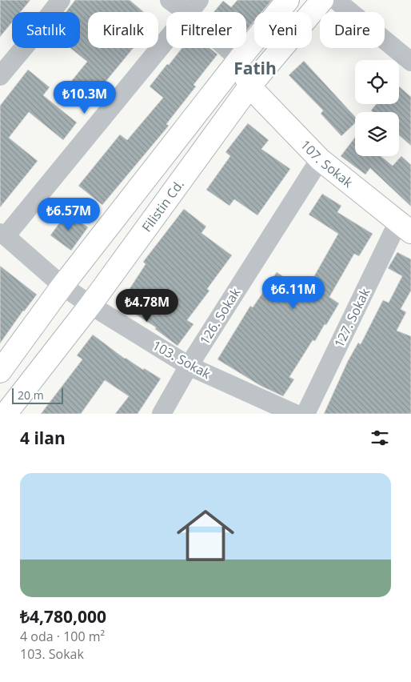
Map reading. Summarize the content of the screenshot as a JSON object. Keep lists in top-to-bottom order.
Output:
{
  "streets": {
    "main road": ["107. Sokak", "Filistin Cd."],
    "street": ["126. Sokak", "127. Sokak", "103. Sokak"]
  },
  "crossings": [
    ["107. Sokak", "Filistin Cd."],
    ["107. Sokak", "126. Sokak"],
    ["107. Sokak", "127. Sokak"],
    ["Filistin Cd.", "103. Sokak"],
    ["126. Sokak", "103. Sokak"]
  ],
  "districts": ["Fatih"],
  "scale_bar": "20 m",
  "page": {
    "chip": [
      "Satılık",
      "Kiralık",
      "Filtreler",
      "Yeni",
      "Daire"
    ],
    "price": [
      "₺10.3M",
      "₺6.57M",
      "₺6.11M",
      "₺4.78M"
    ],
    "scale": "20 m",
    "heading": "4 ilan",
    "list": [
      {
        "name": "₺4,780,000",
        "note": "4 oda · 100 m² · 103. Sokak"
      }
    ]
  }
}
